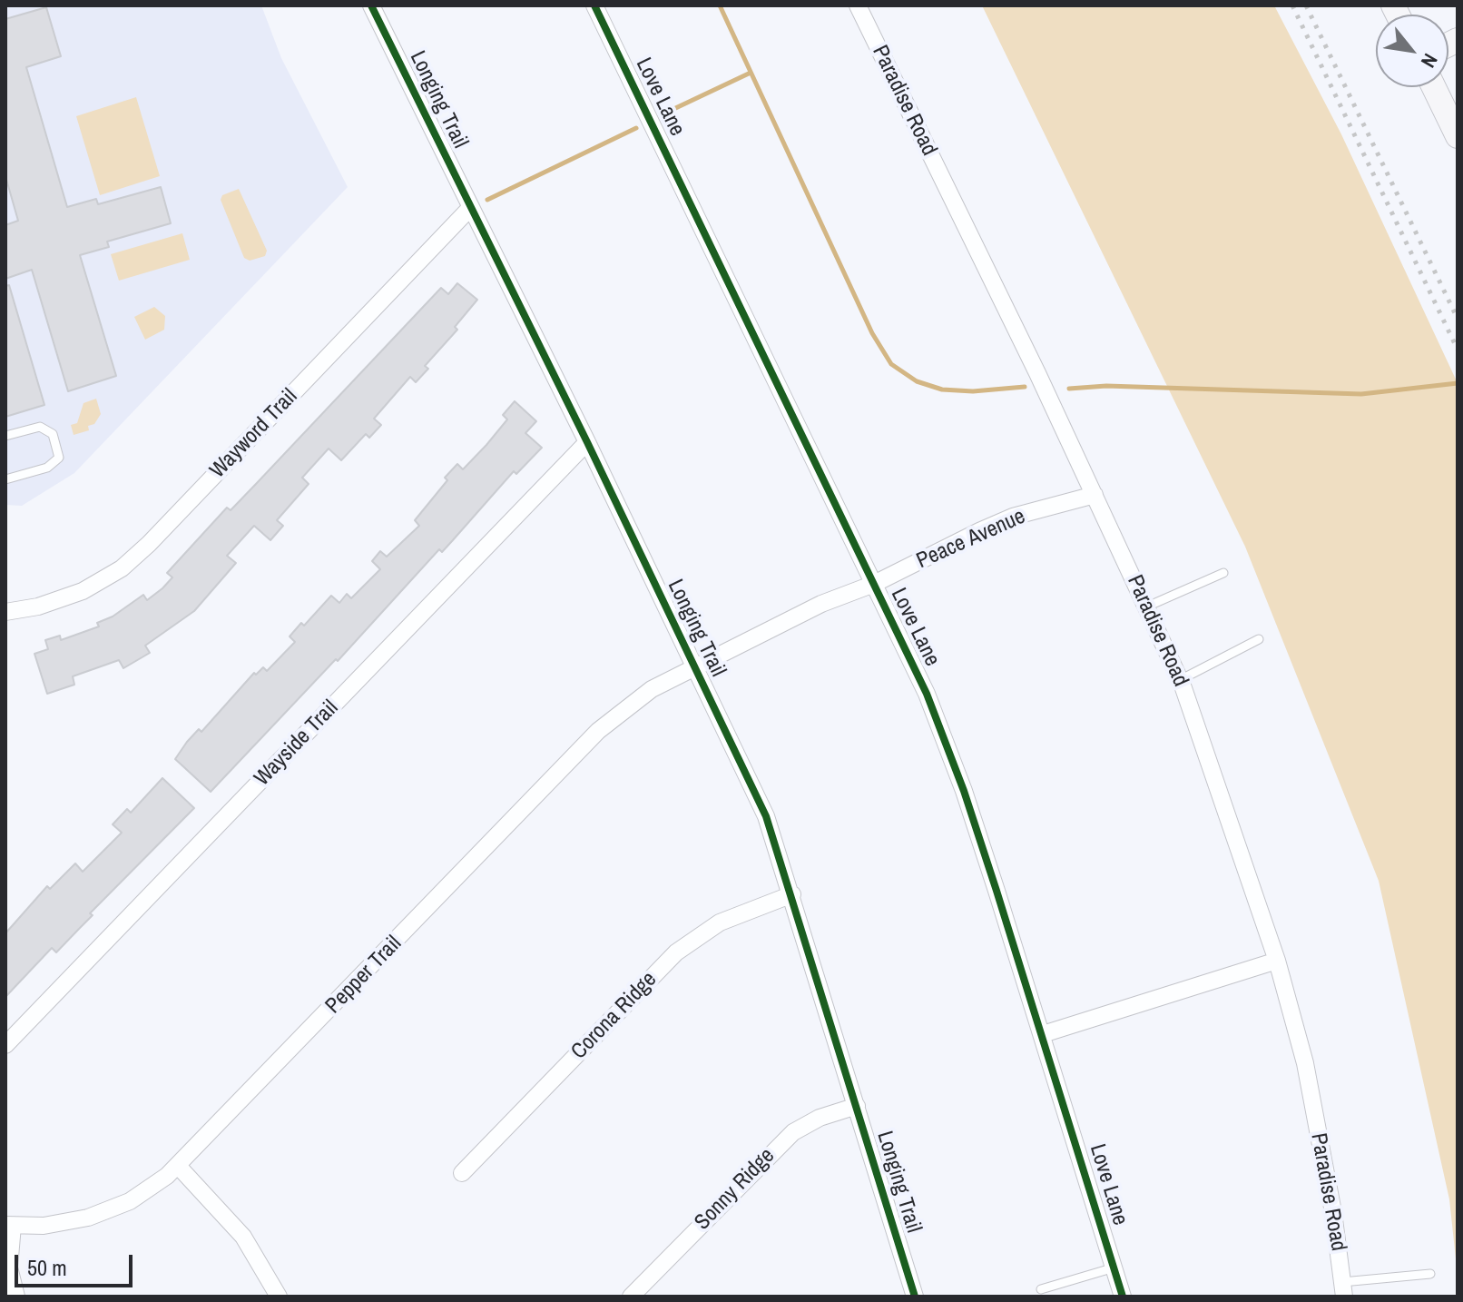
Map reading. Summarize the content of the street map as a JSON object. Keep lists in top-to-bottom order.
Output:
{
  "streets": {
    "street": [
      "Love Lane",
      "Longing Trail",
      "Paradise Road",
      "Wayword Trail",
      "Peace Avenue",
      "Wayside Trail",
      "Pepper Trail",
      "Corona Ridge",
      "Sonny Ridge"
    ]
  },
  "crossings": [
    ["Love Lane", "Peace Avenue"],
    ["Longing Trail", "Wayword Trail"],
    ["Longing Trail", "Peace Avenue"],
    ["Longing Trail", "Wayside Trail"],
    ["Longing Trail", "Pepper Trail"],
    ["Longing Trail", "Corona Ridge"],
    ["Longing Trail", "Sonny Ridge"],
    ["Paradise Road", "Peace Avenue"],
    ["Peace Avenue", "Pepper Trail"]
  ],
  "scale_bar": "50 m",
  "north": "bottom right"
}
